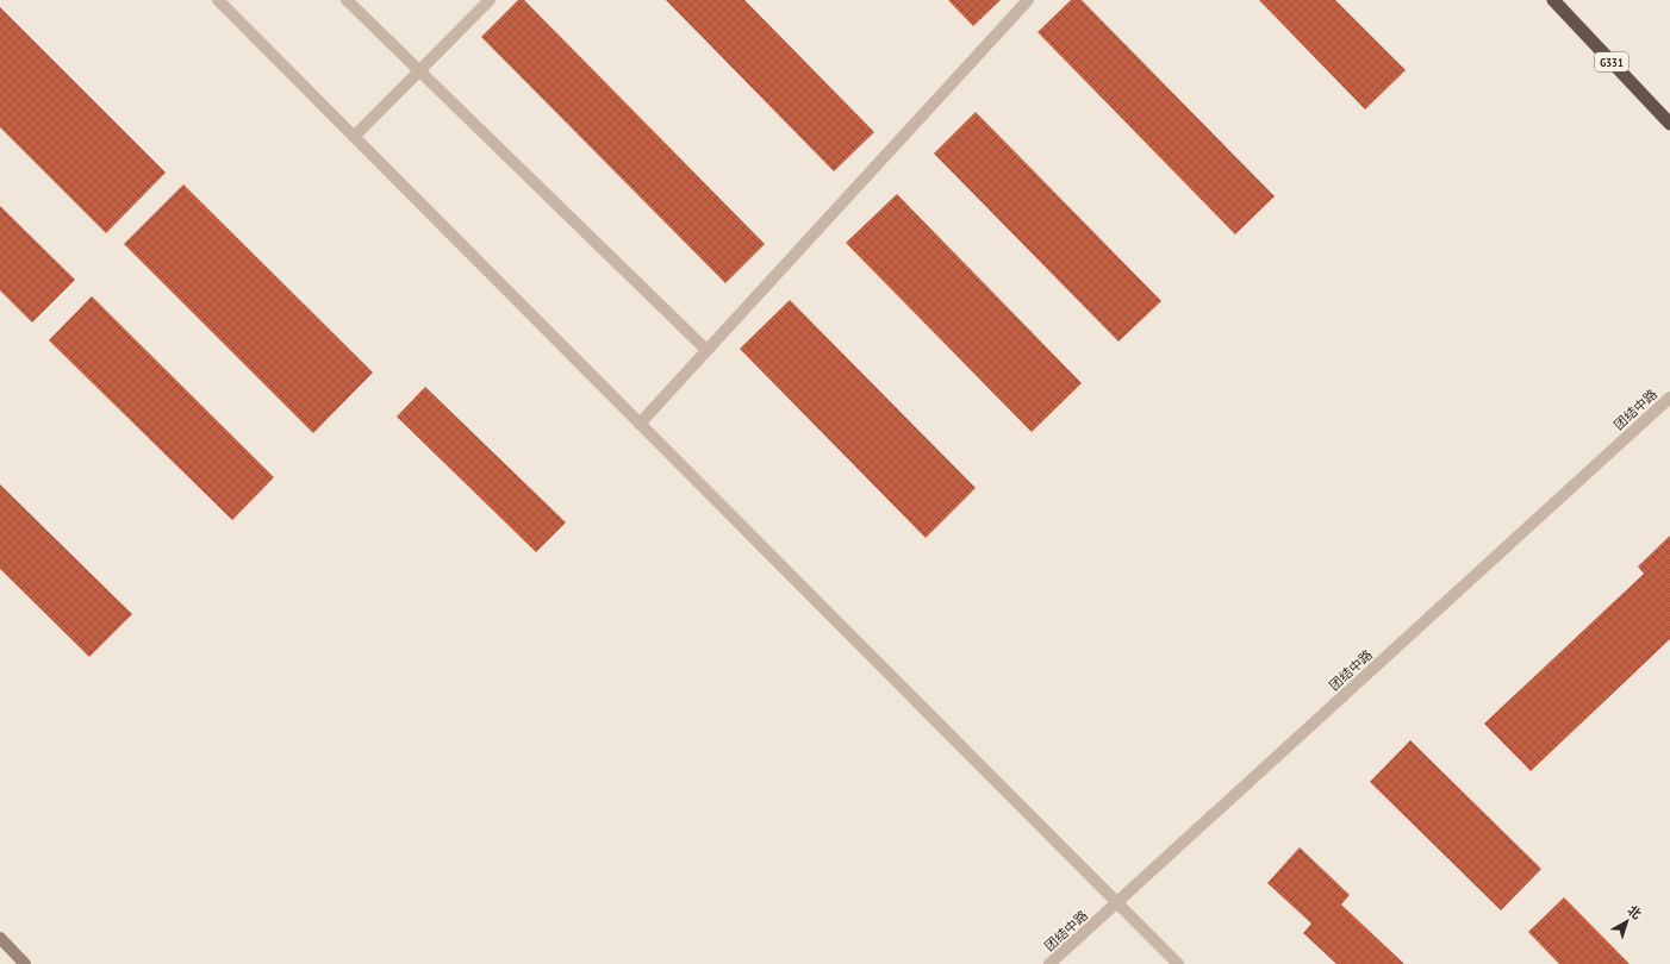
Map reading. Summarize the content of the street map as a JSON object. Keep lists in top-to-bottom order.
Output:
{
  "streets": {
    "highway": ["G331"],
    "street": ["团结中路"]
  },
  "north": "top right"
}
